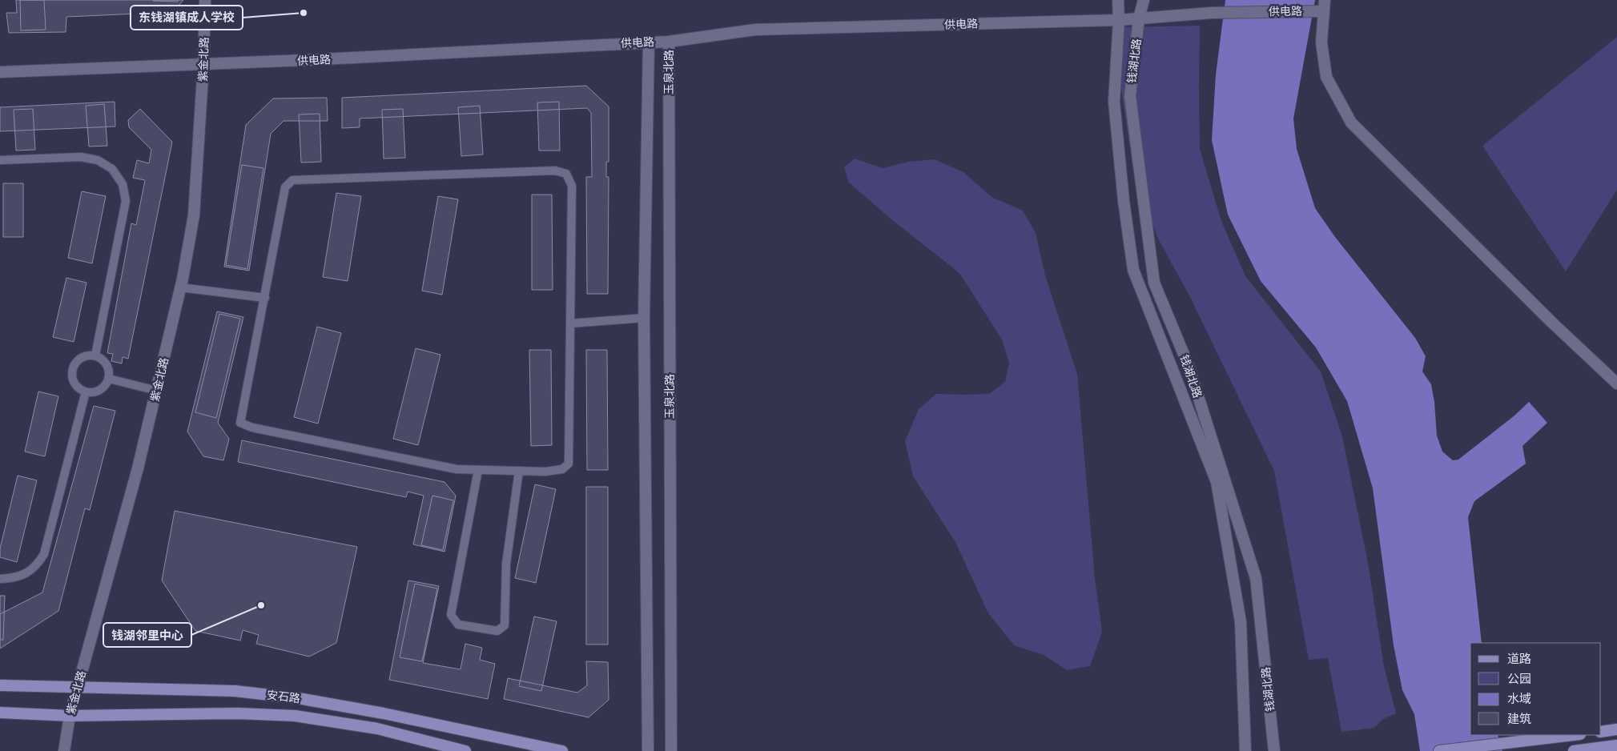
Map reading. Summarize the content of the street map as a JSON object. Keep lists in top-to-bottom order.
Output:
{
  "streets": {
    "main road": ["安石路"],
    "street": [
      "供电路",
      "紫金北路",
      "钱湖北路",
      "玉泉北路"
    ]
  },
  "crossings": [
    ["供电路", "紫金北路"],
    ["供电路", "钱湖北路"],
    ["供电路", "玉泉北路"],
    ["紫金北路", "安石路"]
  ],
  "places": ["东钱湖镇成人学校", "钱湖邻里中心"],
  "legend": [
    "道路",
    "公园",
    "水域",
    "建筑"
  ]
}
